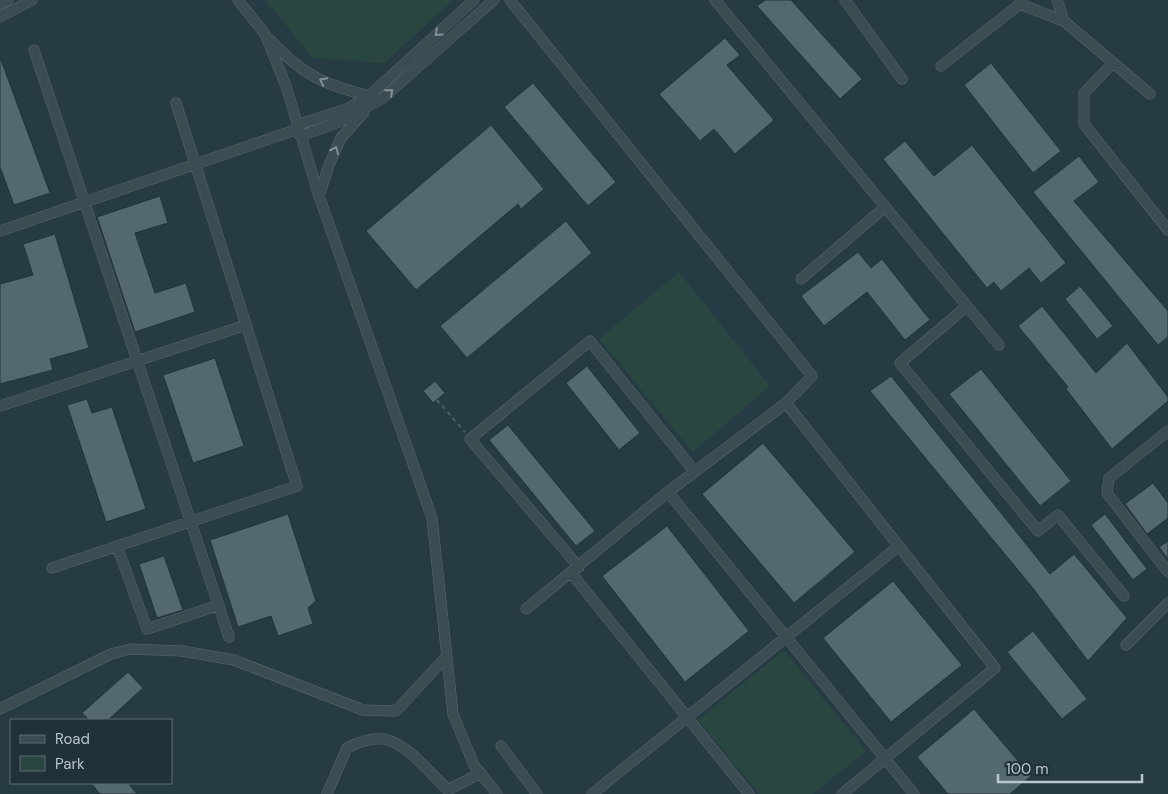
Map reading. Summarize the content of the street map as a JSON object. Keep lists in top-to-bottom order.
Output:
{
  "legend": ["Road", "Park"],
  "scale_bar": "100 m"
}
